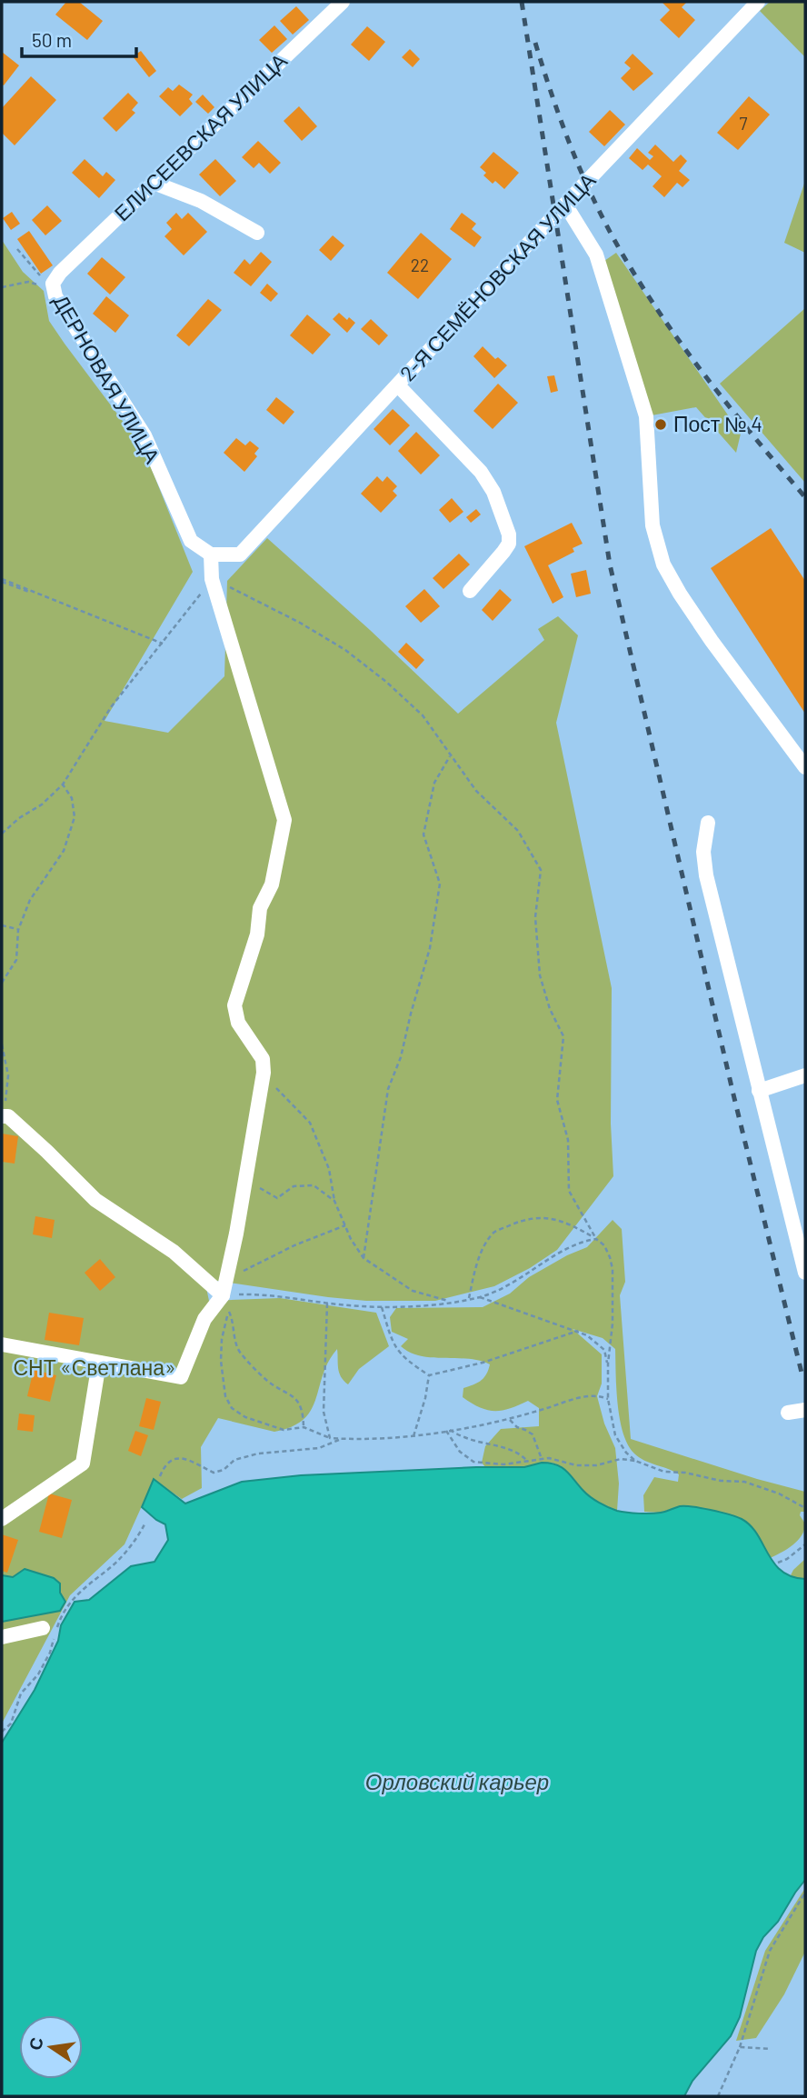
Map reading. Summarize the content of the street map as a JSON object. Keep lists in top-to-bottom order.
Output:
{
  "streets": {
    "street": ["ЕЛИСЕЕВСКАЯ УЛИЦА", "2-Я СЕМЁНОВСКАЯ УЛИЦА", "ДЕРНОВАЯ УЛИЦА"]
  },
  "crossings": [
    ["ЕЛИСЕЕВСКАЯ УЛИЦА", "ДЕРНОВАЯ УЛИЦА"],
    ["2-Я СЕМЁНОВСКАЯ УЛИЦА", "ДЕРНОВАЯ УЛИЦА"]
  ],
  "water": ["Орловский карьер"],
  "parks": ["СНТ «Светлана»"],
  "places": ["Пост № 4"],
  "house_numbers": ["7", "22"],
  "scale_bar": "50 m",
  "north": "left"
}
